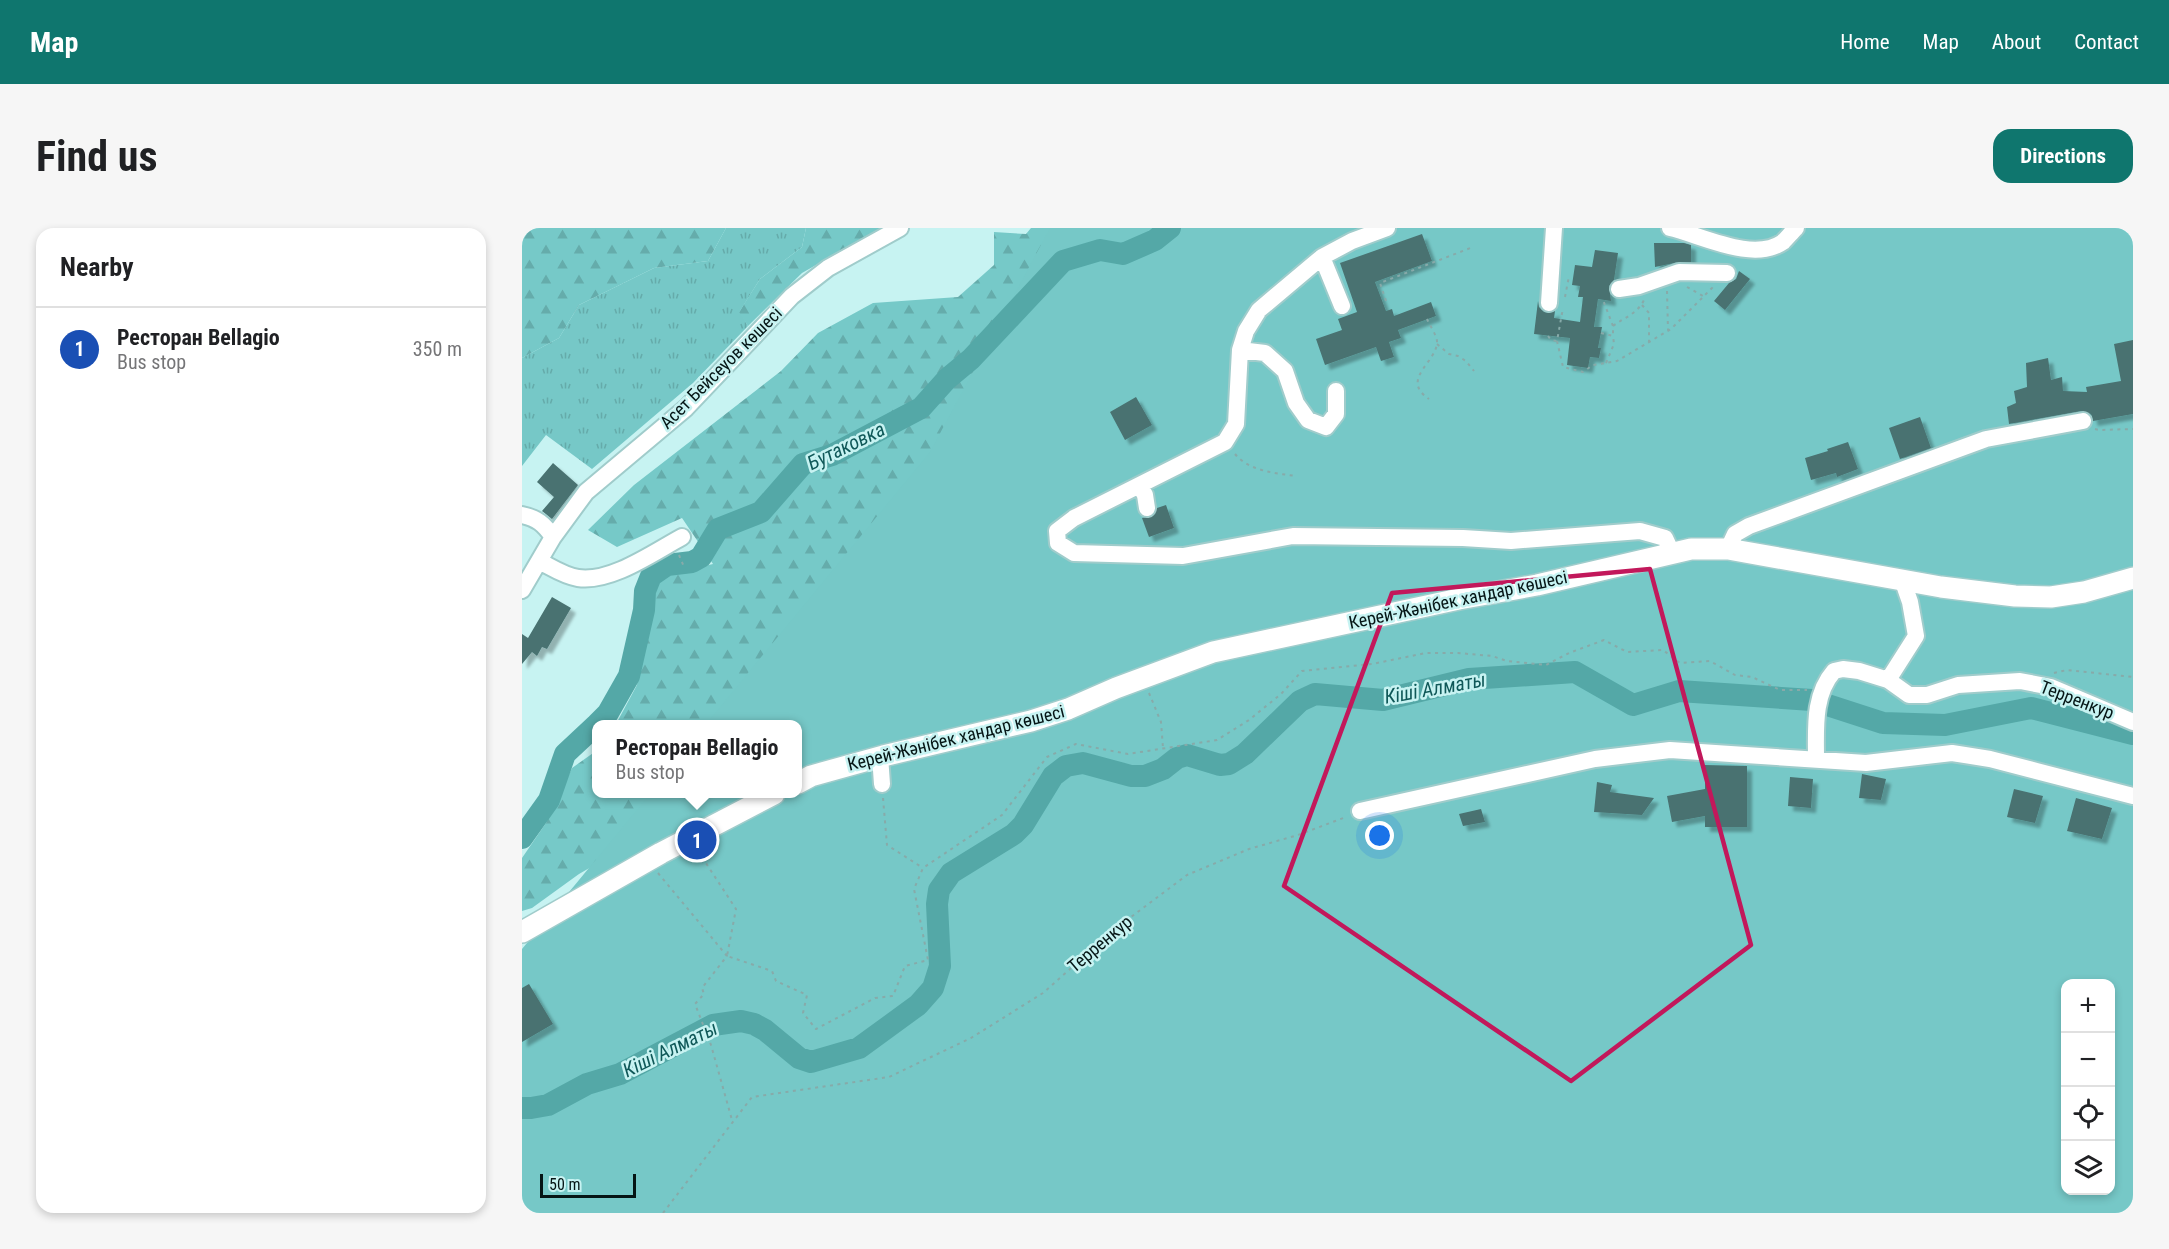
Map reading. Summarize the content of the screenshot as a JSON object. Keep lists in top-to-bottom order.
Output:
{
  "streets": {
    "main road": ["Керей-Жәнібек хандар көшесі"],
    "street": ["Асет Бейсеуов көшесі", "Терренкур"]
  },
  "water": ["Бутаковка", "Кіші Алматы"],
  "scale_bar": "50 m",
  "page": {
    "header": "Map",
    "nav": [
      "Home",
      "Map",
      "About",
      "Contact"
    ],
    "buttons": "Directions",
    "title": "Find us",
    "heading": "Nearby",
    "list": [
      {
        "mark": "1",
        "name": "Ресторан Bellagio",
        "note": "Bus stop",
        "value": "350 m"
      }
    ],
    "popup": ["Ресторан Bellagio", "Bus stop"],
    "pins": "1",
    "map_buttons": ["+", "−"],
    "scale": "50 m"
  }
}
